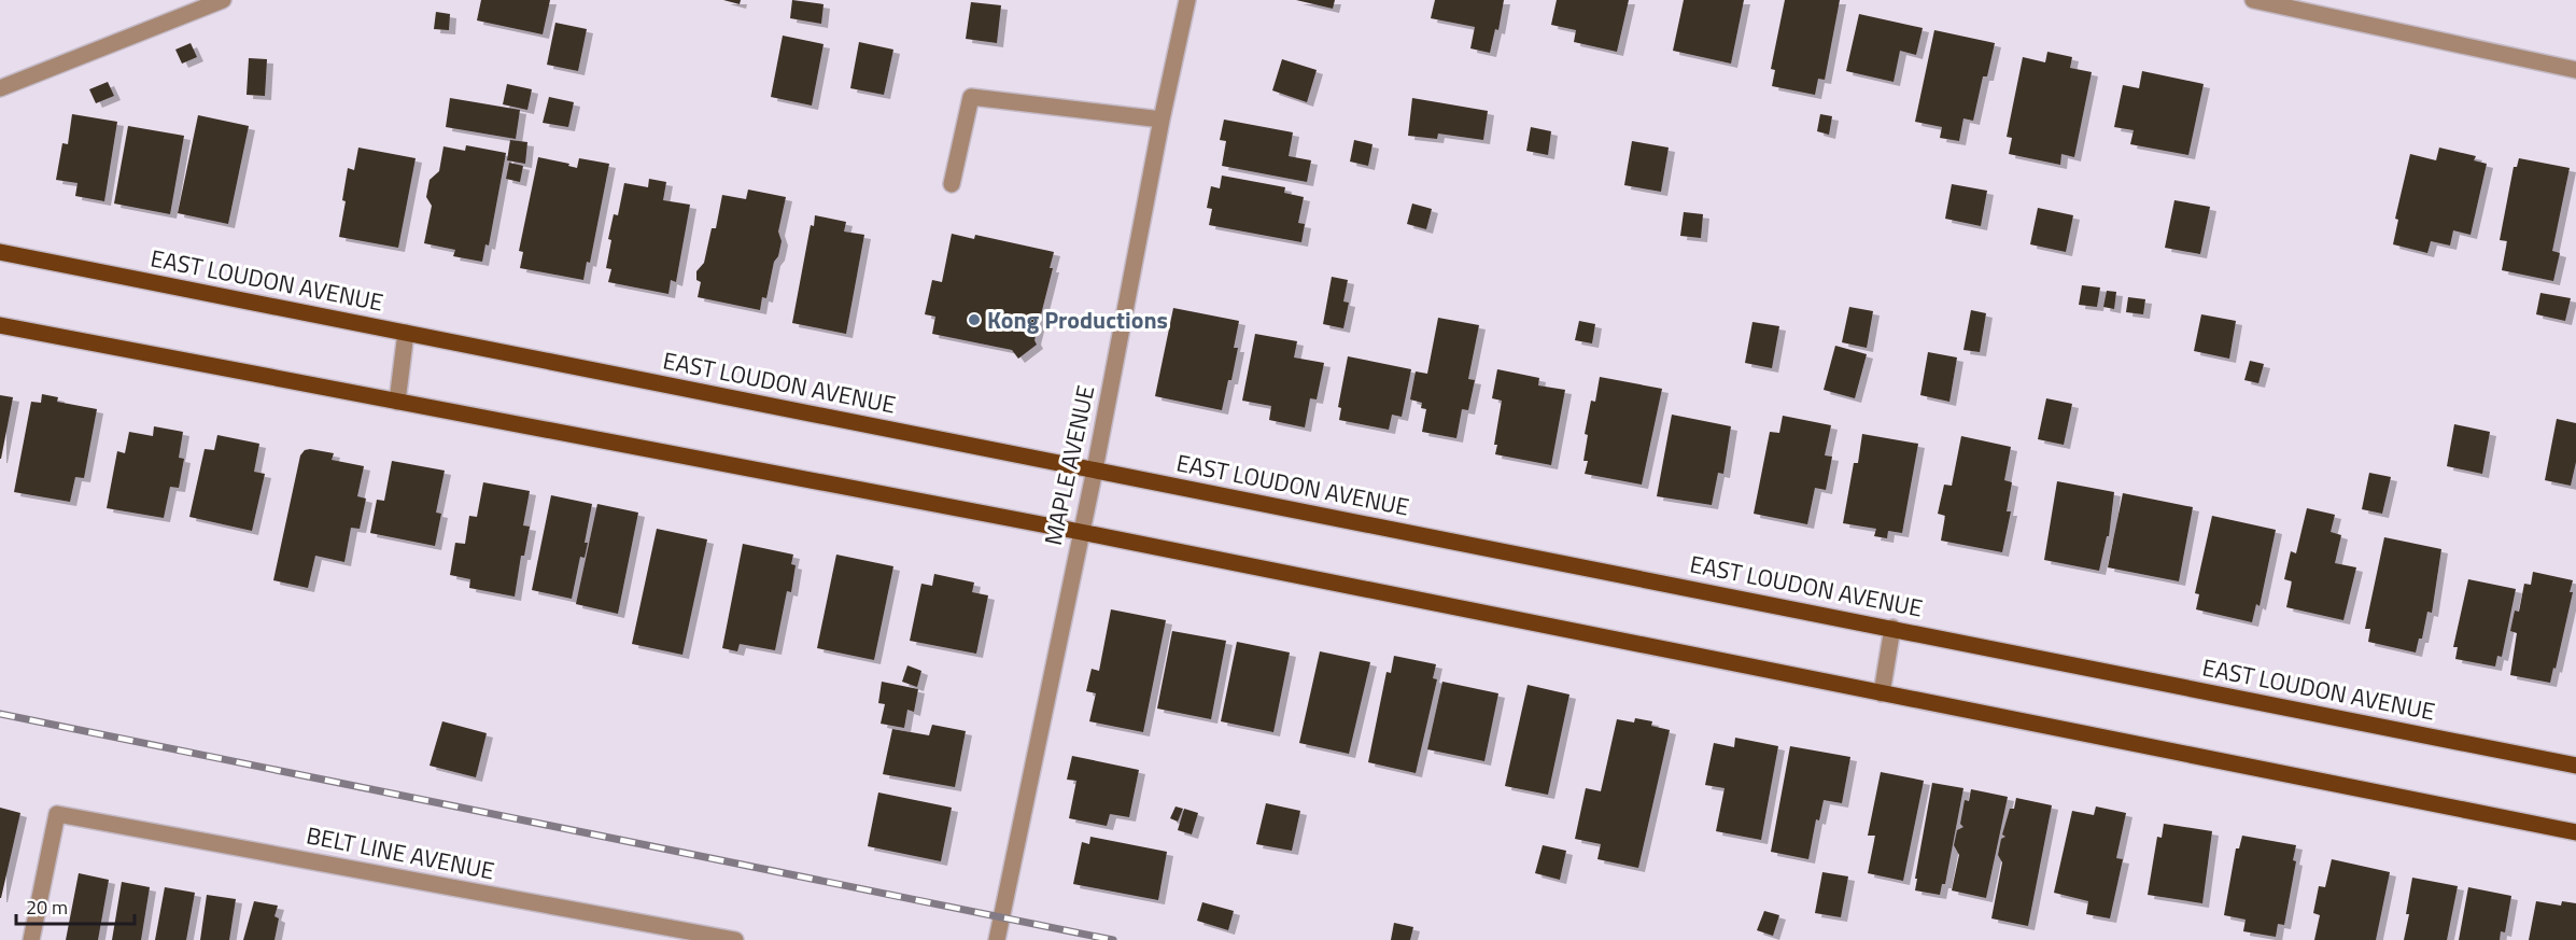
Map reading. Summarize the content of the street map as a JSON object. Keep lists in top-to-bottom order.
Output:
{
  "streets": {
    "main road": ["EAST LOUDON AVENUE"],
    "street": ["MAPLE AVENUE", "BELT LINE AVENUE"]
  },
  "crossings": [
    ["EAST LOUDON AVENUE", "MAPLE AVENUE"]
  ],
  "places": ["Kong Productions"],
  "scale_bar": "20 m"
}
